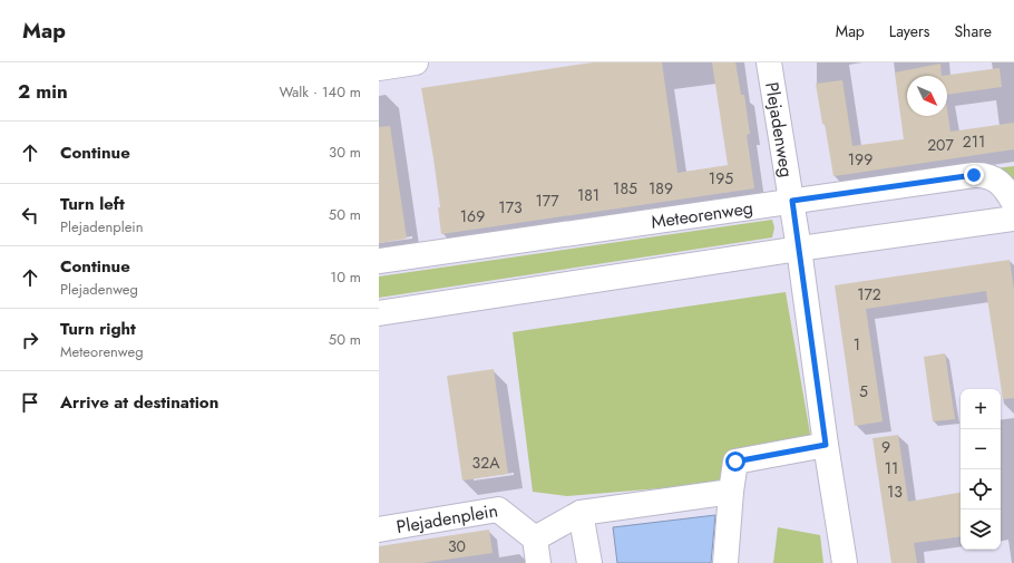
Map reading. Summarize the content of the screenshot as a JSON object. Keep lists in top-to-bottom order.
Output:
{
  "streets": {
    "street": ["Plejadenweg", "Meteorenweg", "Plejadenplein"]
  },
  "crossings": [
    ["Plejadenweg", "Meteorenweg"]
  ],
  "house_numbers": [
    "211",
    "207",
    "199",
    "195",
    "185",
    "189",
    "181",
    "177",
    "173",
    "169",
    "172",
    "1",
    "5",
    "9",
    "32A",
    "11",
    "13",
    "30"
  ],
  "north": "bottom right",
  "page": {
    "header": "Map",
    "nav": ["Map", "Layers", "Share"],
    "heading": ["2 min", "Walk · 140 m"],
    "list": [
      ["Continue", "30 m"],
      ["Turn left", "Plejadenplein", "50 m"],
      ["Continue", "Plejadenweg", "10 m"],
      ["Turn right", "Meteorenweg", "50 m"],
      "Arrive at destination"
    ],
    "map_buttons": ["+", "−"]
  }
}
